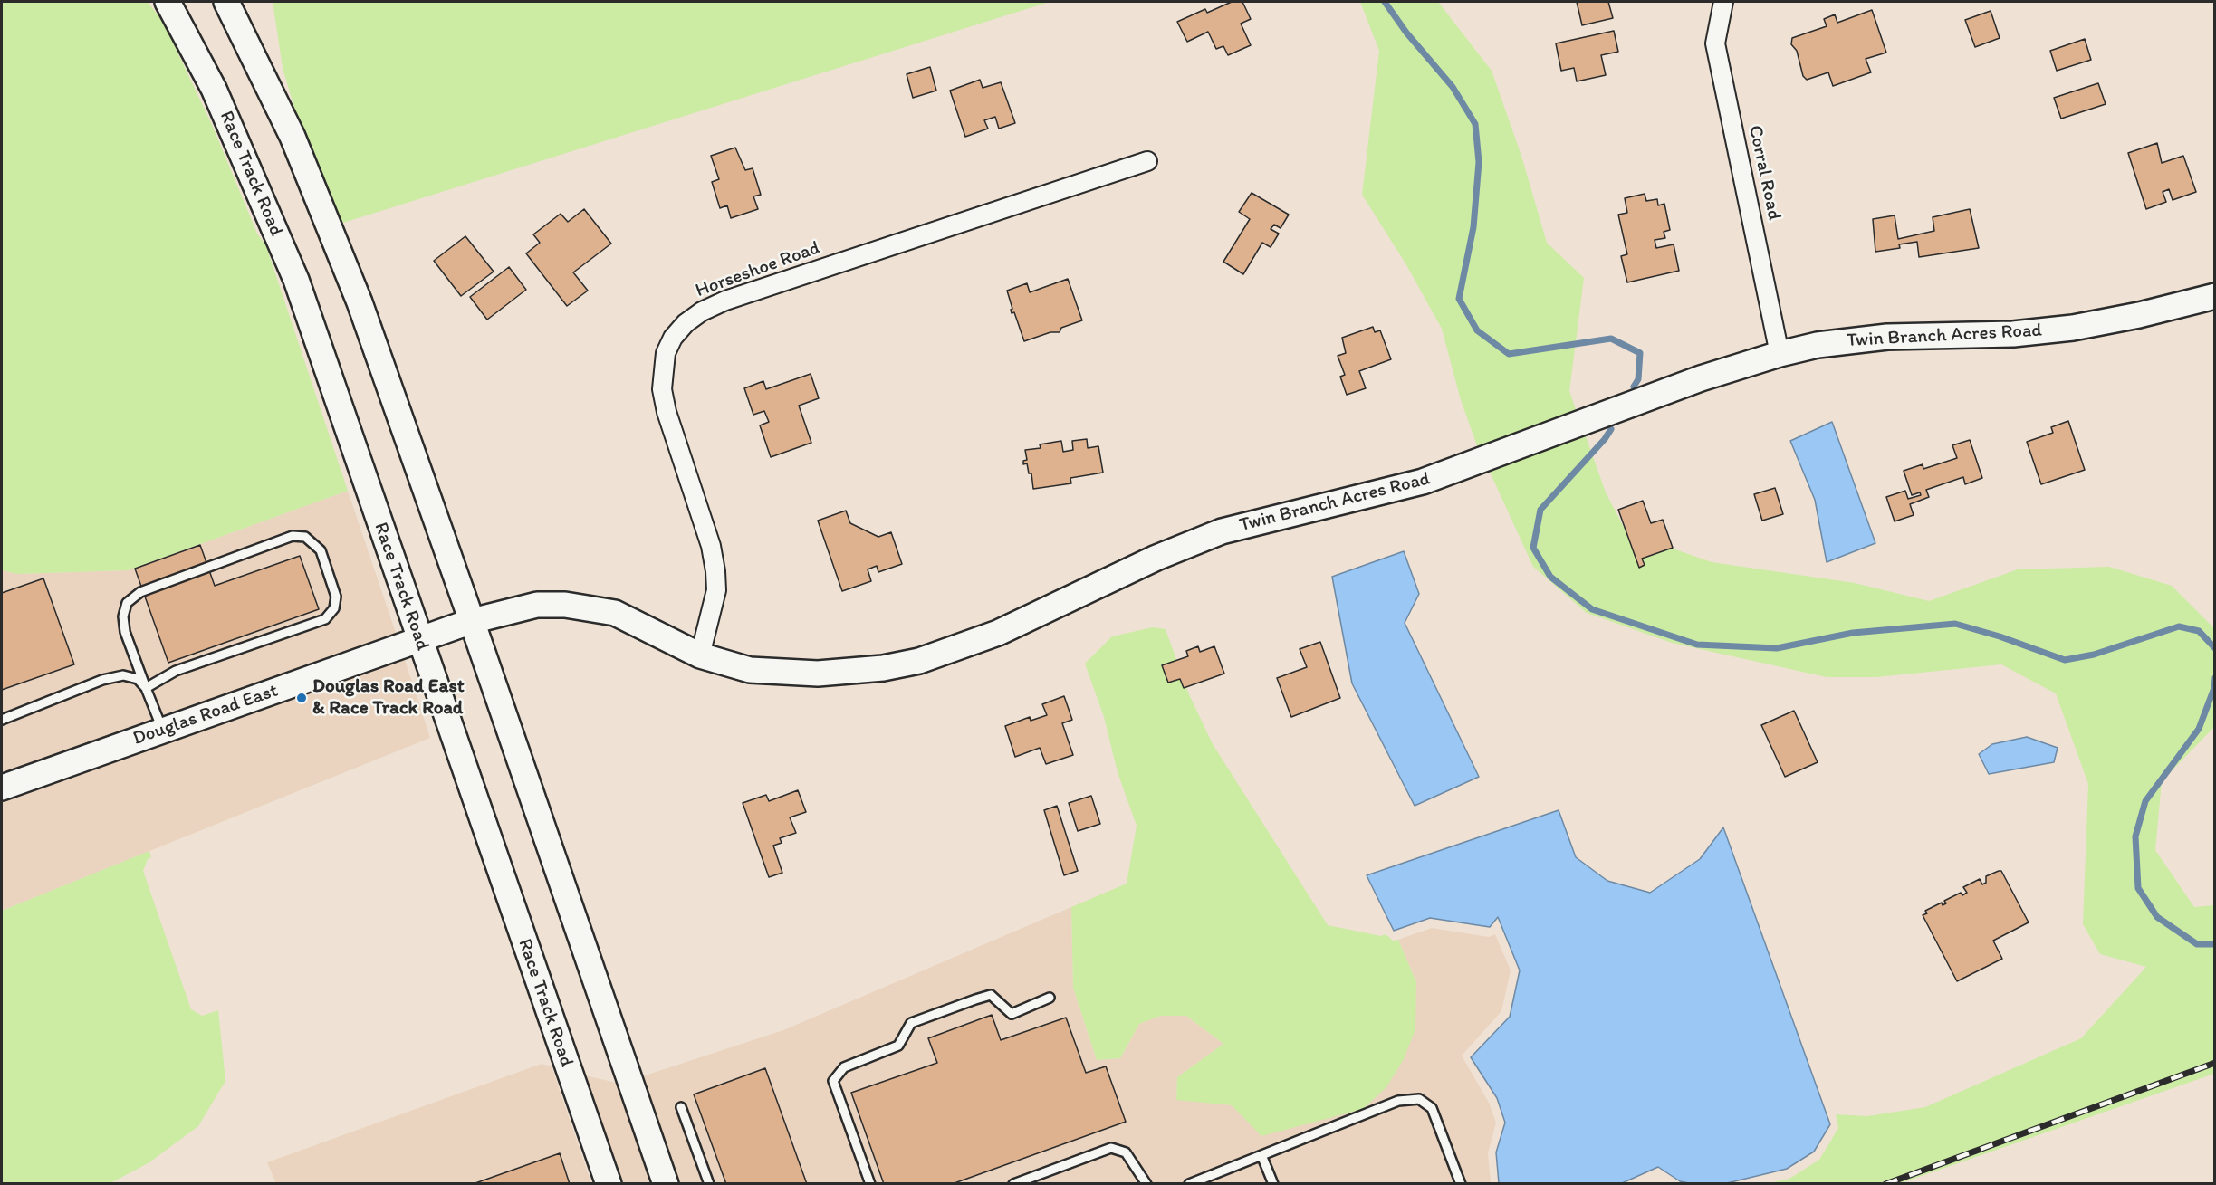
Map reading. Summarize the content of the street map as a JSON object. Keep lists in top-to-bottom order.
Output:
{
  "streets": {
    "main road": ["Race Track Road", "Twin Branch Acres Road", "Douglas Road East"],
    "street": ["Corral Road", "Horseshoe Road"]
  },
  "crossings": [
    ["Corral Road", "Twin Branch Acres Road"],
    ["Race Track Road", "Douglas Road East"],
    ["Horseshoe Road", "Twin Branch Acres Road"],
    ["Twin Branch Acres Road", "Douglas Road East"]
  ],
  "places": ["Douglas Road East & Race Track Road"]
}
